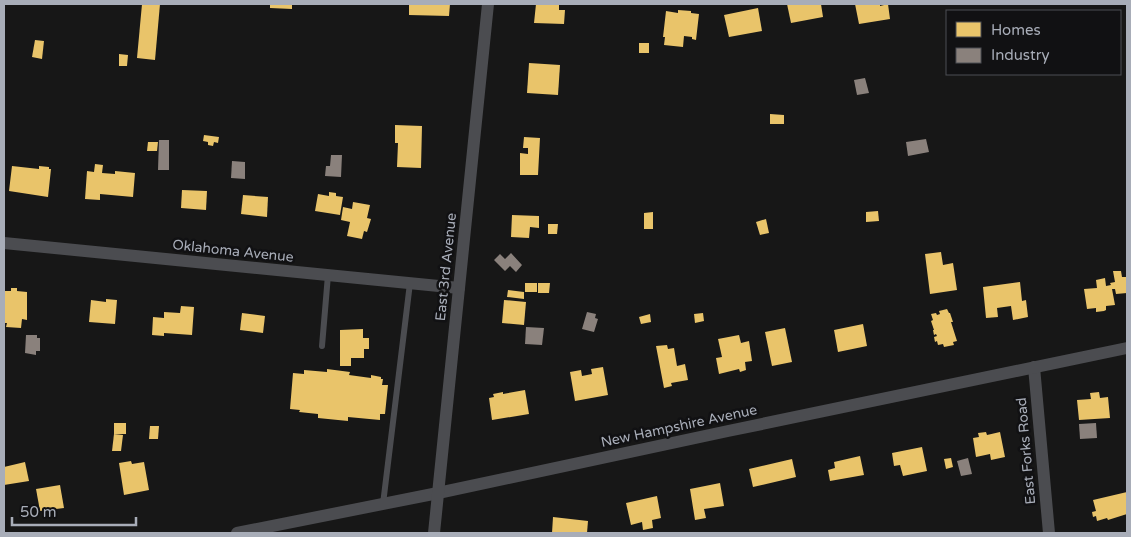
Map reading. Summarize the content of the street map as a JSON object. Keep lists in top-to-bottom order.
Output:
{
  "streets": {
    "street": [
      "Oklahoma Avenue",
      "East 3rd Avenue",
      "New Hampshire Avenue",
      "East Forks Road"
    ]
  },
  "crossings": [
    ["Oklahoma Avenue", "East 3rd Avenue"],
    ["East 3rd Avenue", "New Hampshire Avenue"],
    ["New Hampshire Avenue", "East Forks Road"]
  ],
  "legend": ["Homes", "Industry"],
  "scale_bar": "50 m"
}
